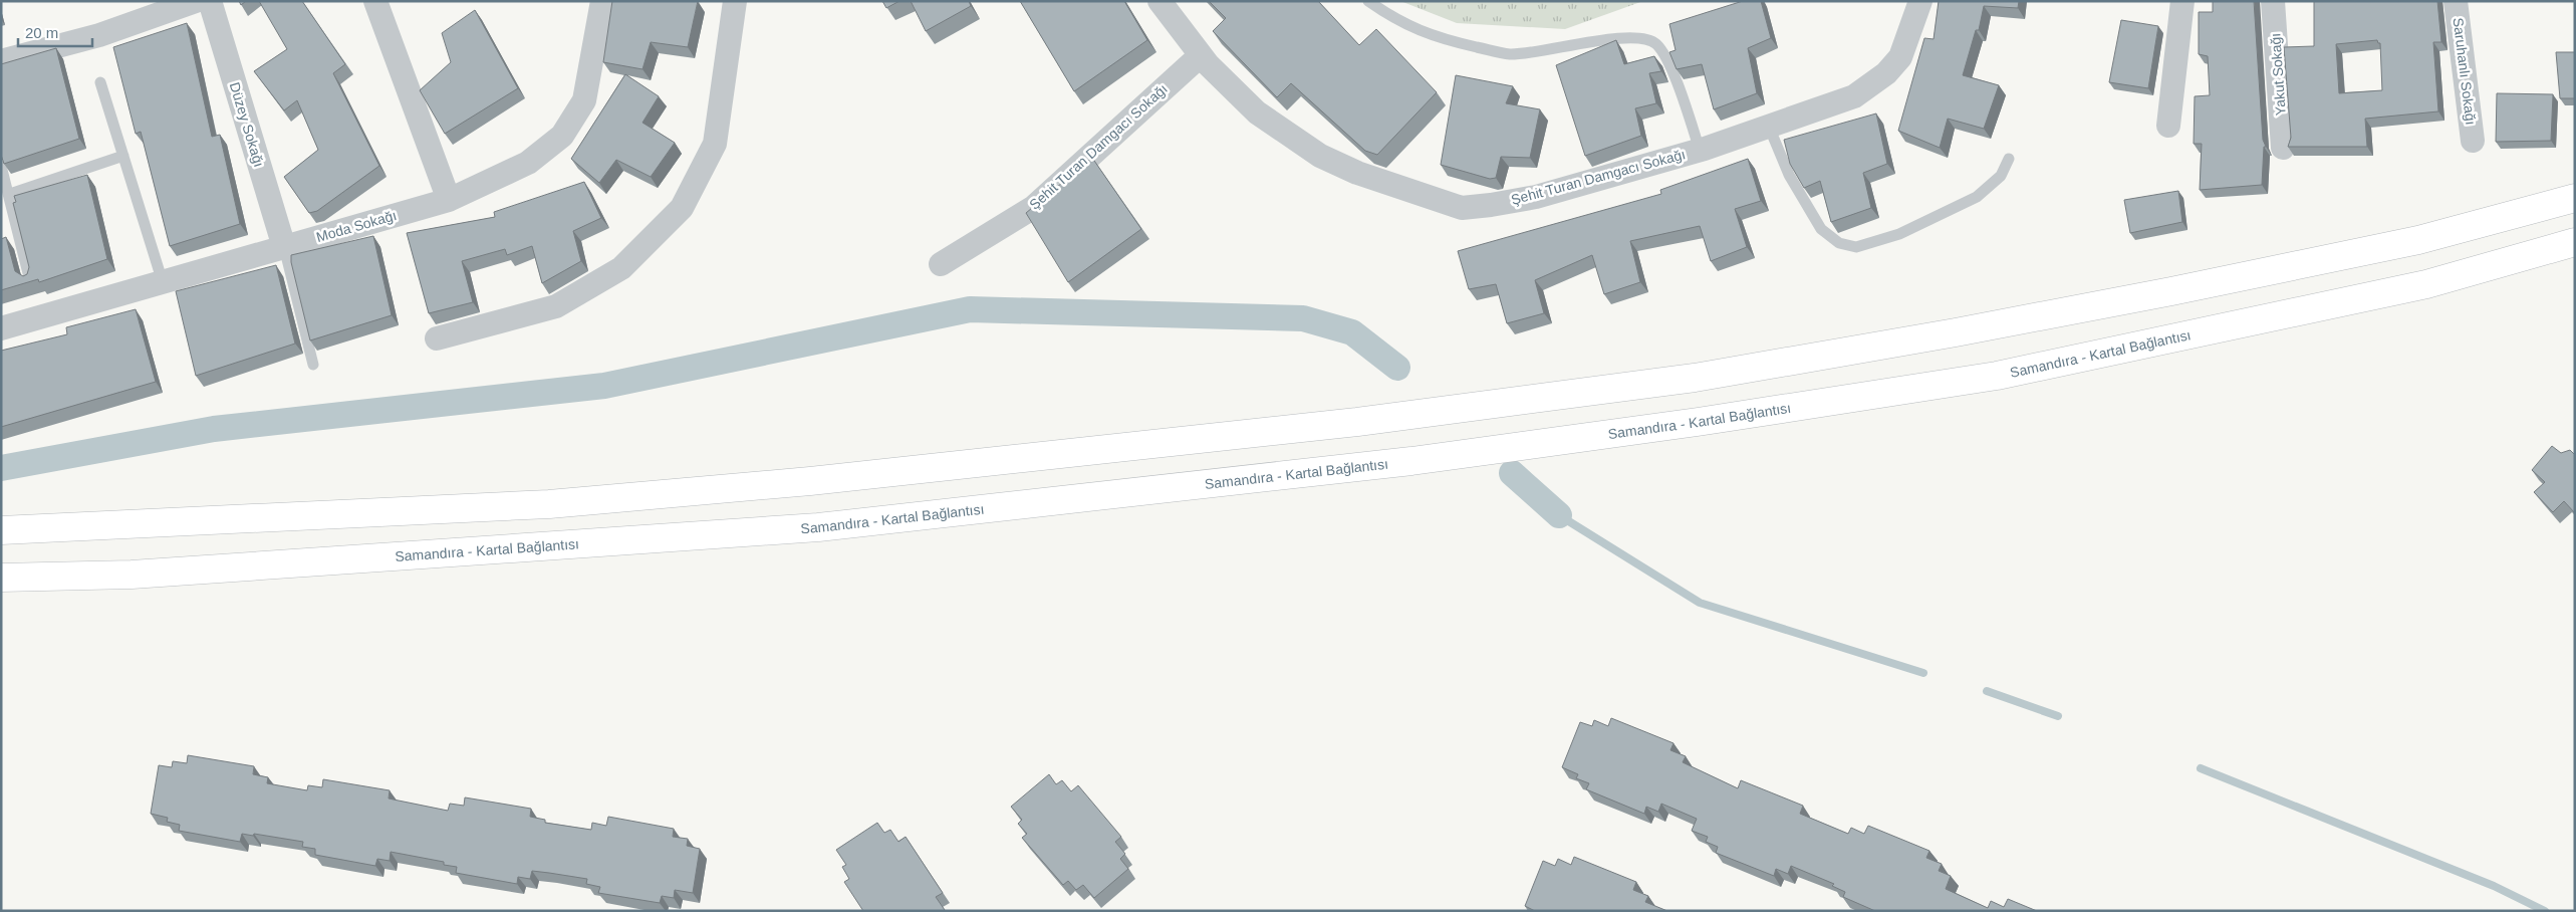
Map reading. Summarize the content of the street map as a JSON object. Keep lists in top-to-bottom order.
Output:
{
  "streets": {
    "highway": ["Samandıra - Kartal Bağlantısı"],
    "street": [
      "Saruhanlı Sokağı",
      "Yakut Sokağı",
      "Düzey Sokağı",
      "Şehit Turan Damgacı Sokağı",
      "Moda Sokağı"
    ]
  },
  "crossings": [
    ["Düzey Sokağı", "Moda Sokağı"]
  ],
  "scale_bar": "20 m"
}
